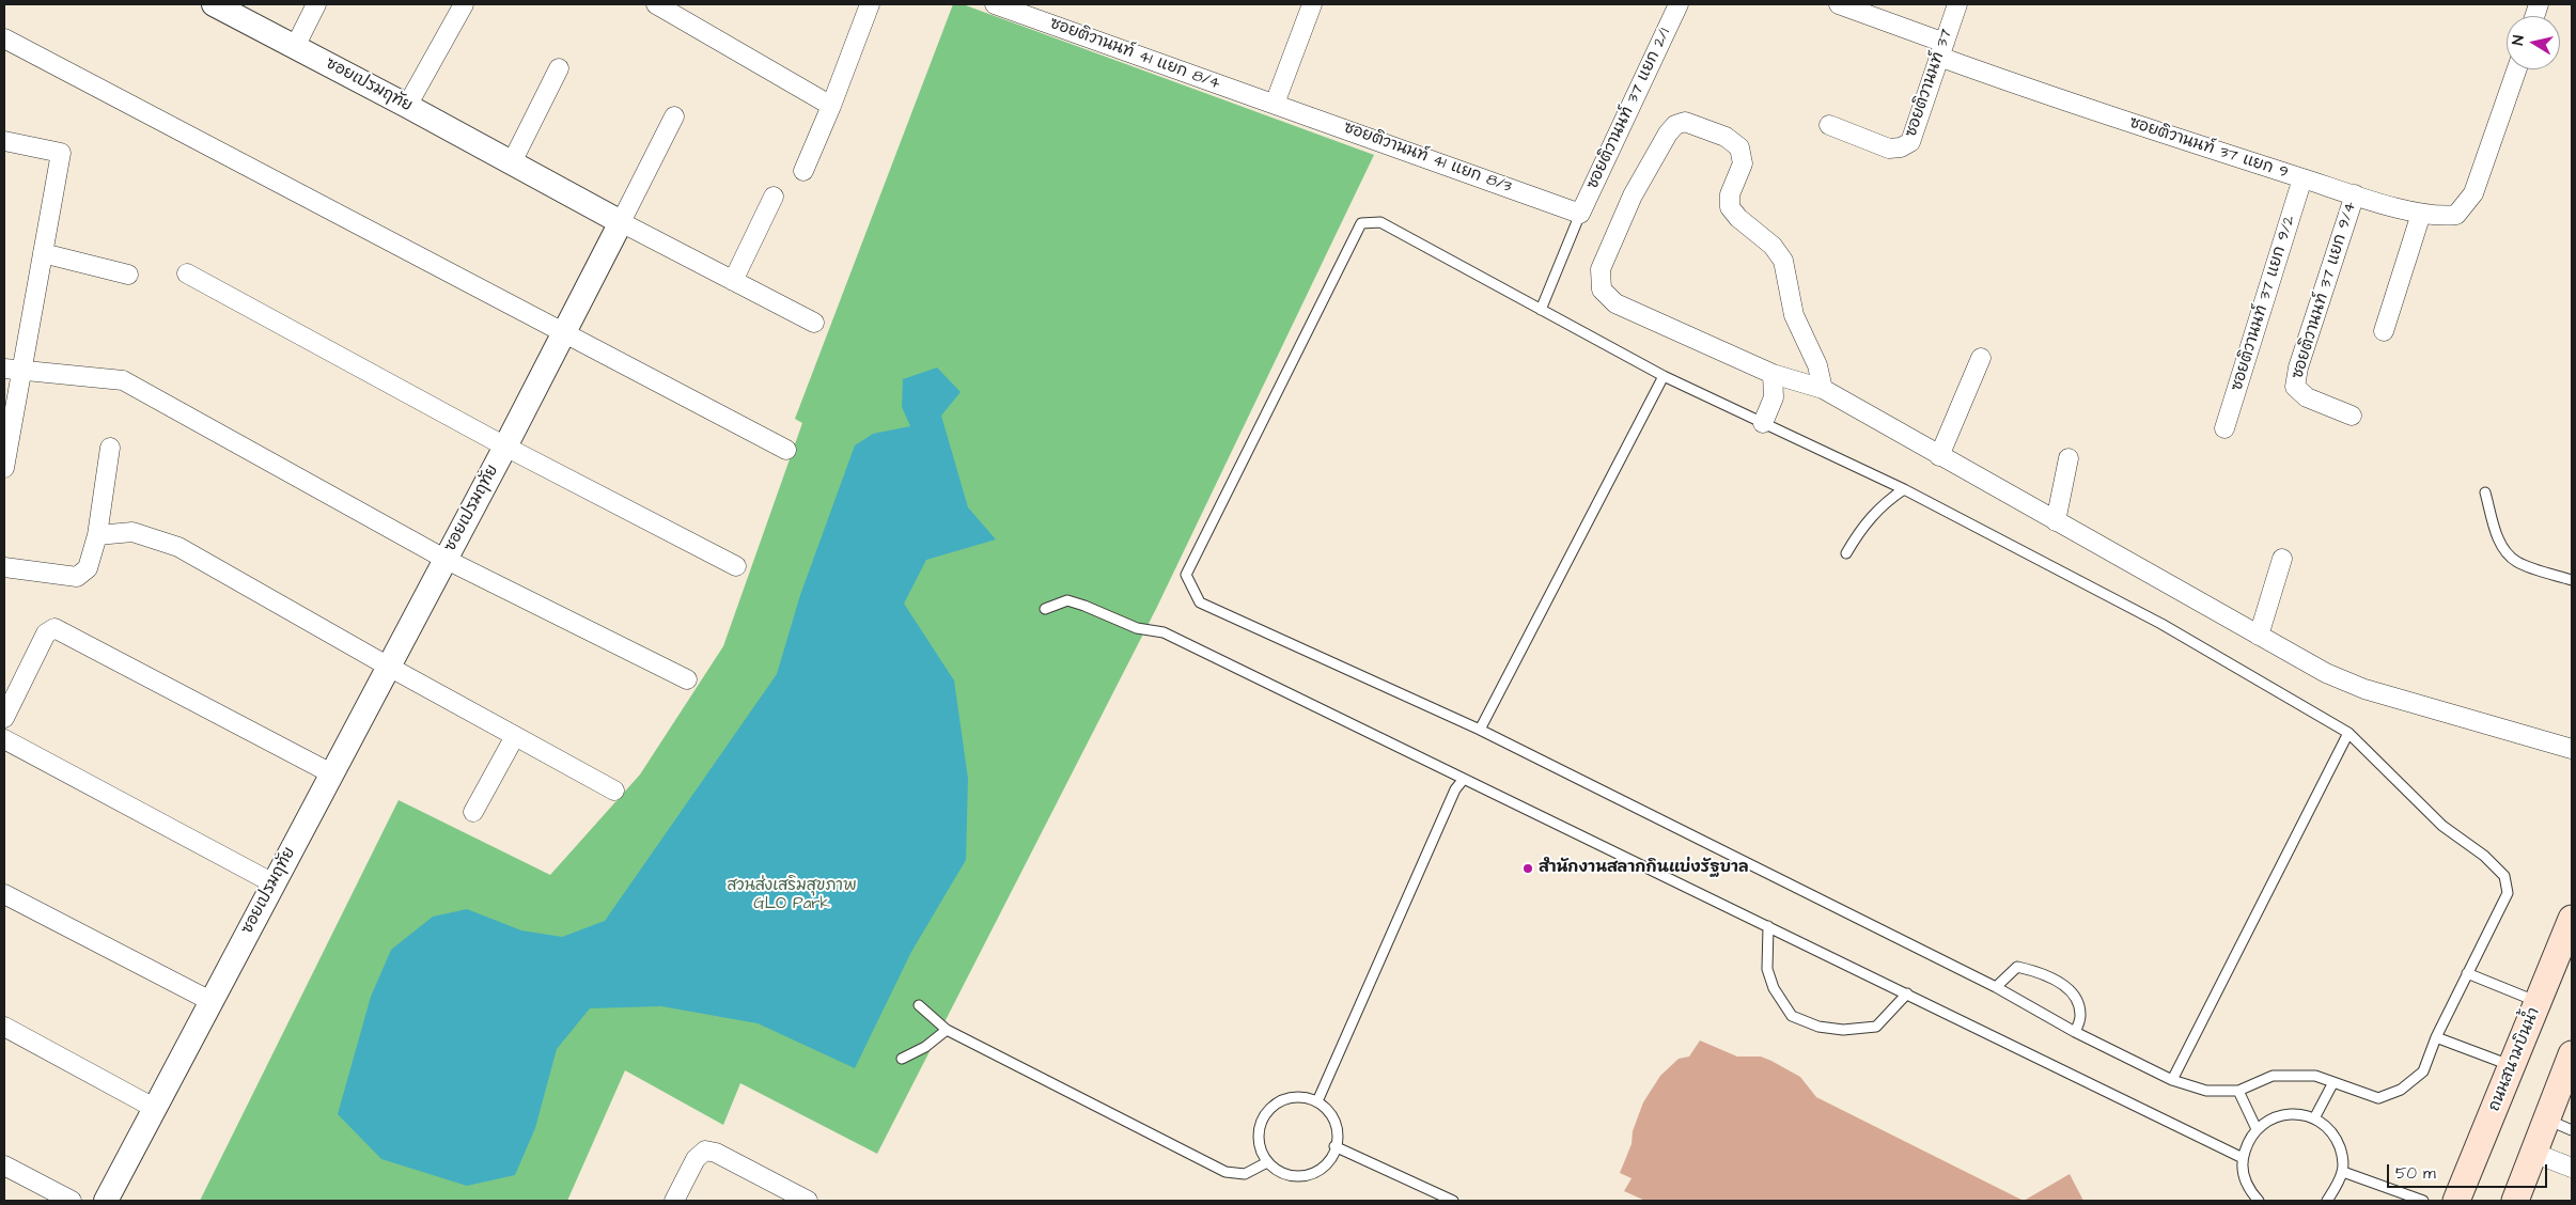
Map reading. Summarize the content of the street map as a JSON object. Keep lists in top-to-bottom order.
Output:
{
  "streets": {
    "main road": ["ถนนสนามบินน้ำ"],
    "street": [
      "ซอยติวานนท์ 41 แยก 8/4",
      "ซอยติวานนท์ 37",
      "ซอยเปรมฤทัย",
      "ซอยติวานนท์ 37 แยก 2/1",
      "ซอยติวานนท์ 37 แยก 9",
      "ซอยติวานนท์ 41 แยก 8/3",
      "ซอยติวานนท์ 37 แยก 9/4",
      "ซอยติวานนท์ 37 แยก 9/2"
    ]
  },
  "crossings": [
    ["ซอยติวานนท์ 41 แยก 8/4", "ซอยติวานนท์ 41 แยก 8/3"],
    ["ซอยติวานนท์ 37", "ซอยติวานนท์ 37 แยก 9"],
    ["ซอยติวานนท์ 37 แยก 2/1", "ซอยติวานนท์ 41 แยก 8/3"],
    ["ซอยติวานนท์ 37 แยก 9", "ซอยติวานนท์ 37 แยก 9/4"],
    ["ซอยติวานนท์ 37 แยก 9", "ซอยติวานนท์ 37 แยก 9/2"]
  ],
  "parks": ["สวนส่งเสริมสุขภาพ GLO Park"],
  "places": ["สำนักงานสลากกินแบ่งรัฐบาล"],
  "scale_bar": "50 m",
  "north": "left"
}
